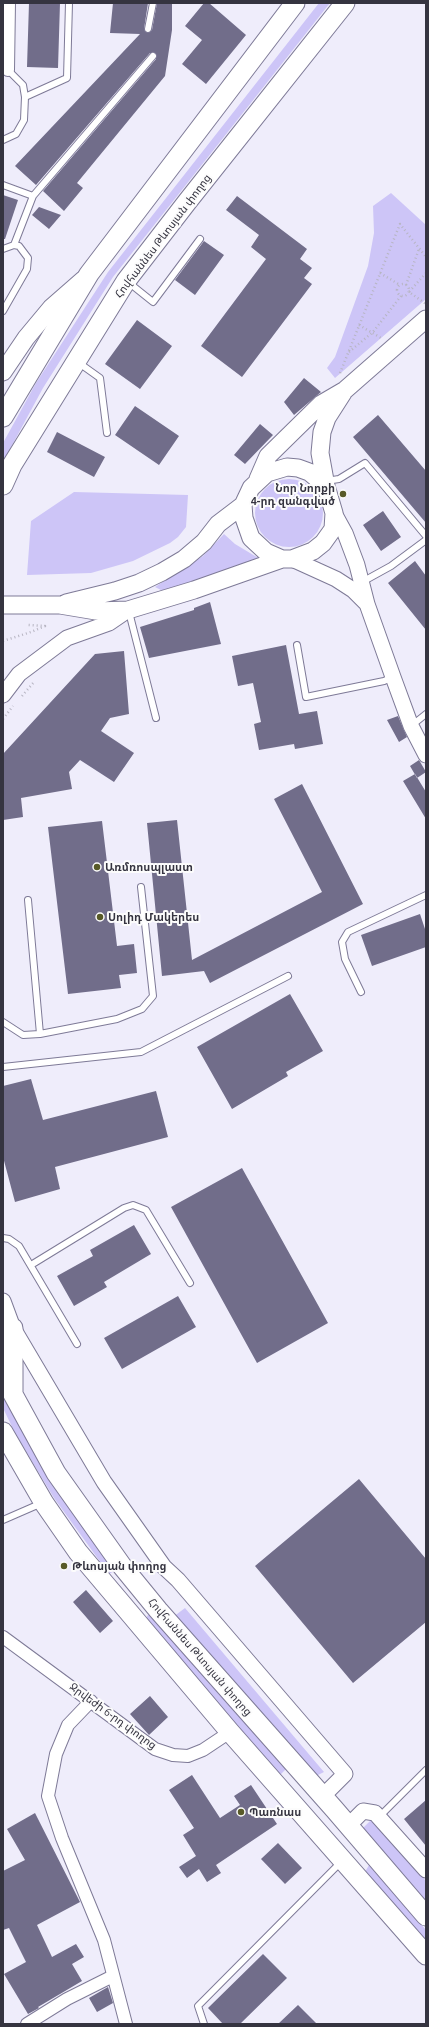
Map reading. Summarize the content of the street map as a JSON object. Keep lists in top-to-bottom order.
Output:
{
  "streets": {
    "main road": ["Հովհաննես Թևոսյան փողոց"],
    "street": ["Ջրվեժի 6-րդ փողոց"]
  },
  "places": [
    "Նոր Նորքի 4-րդ զանգված",
    "Առմռոսպլաստ",
    "Սոլիդ Մակերես",
    "Թևոսյան փողոց",
    "Պառնաս"
  ]
}
